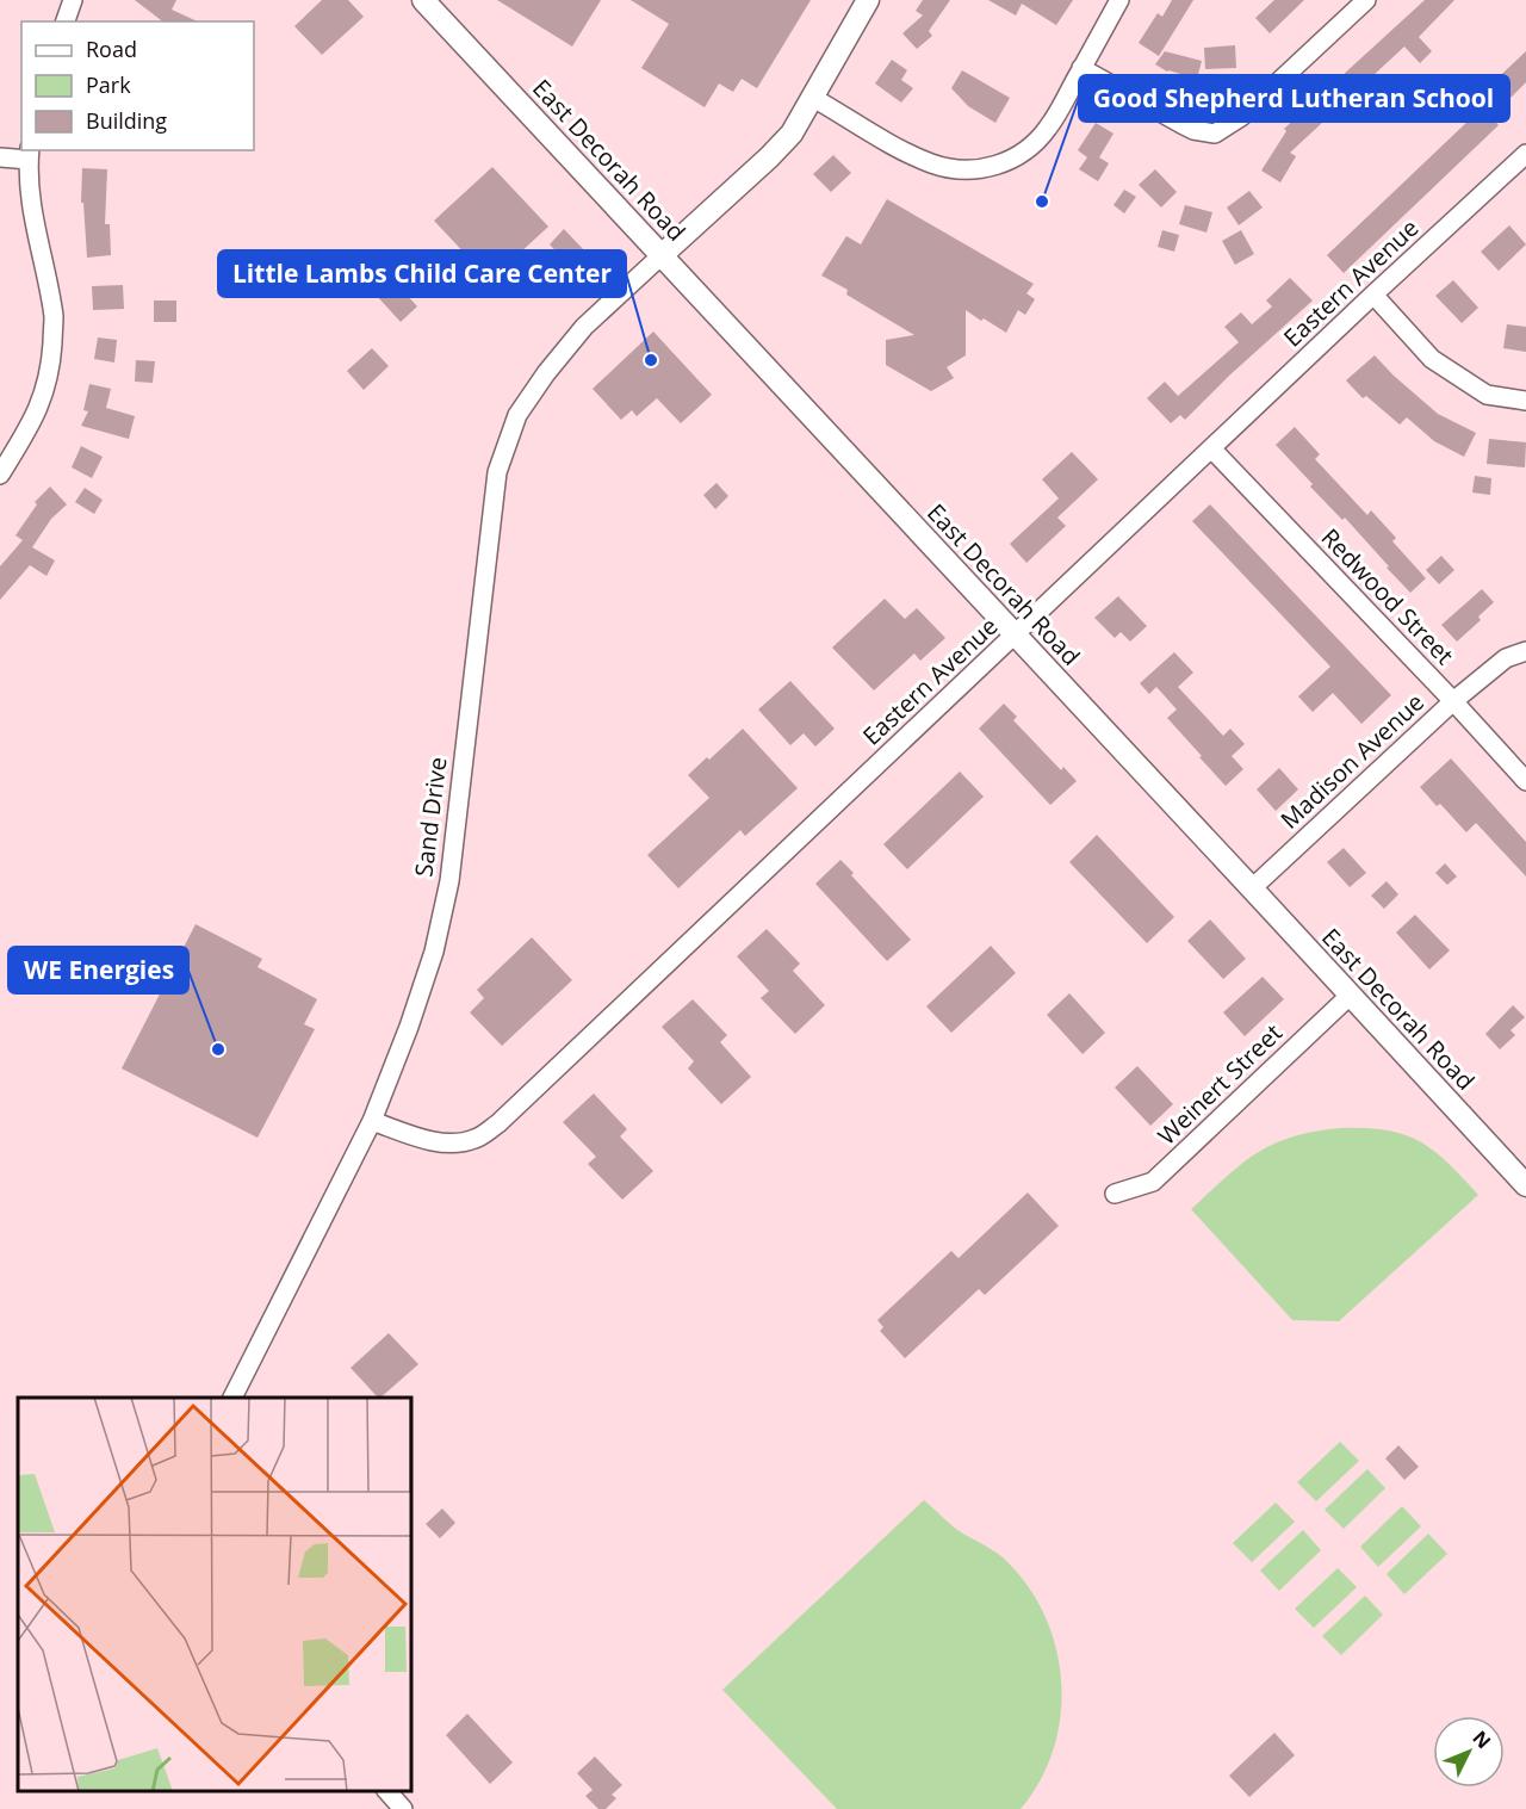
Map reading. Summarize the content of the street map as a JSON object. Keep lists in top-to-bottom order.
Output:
{
  "streets": {
    "street": [
      "East Decorah Road",
      "Eastern Avenue",
      "Redwood Street",
      "Madison Avenue",
      "Sand Drive",
      "Weinert Street"
    ]
  },
  "crossings": [
    ["East Decorah Road", "Eastern Avenue"],
    ["East Decorah Road", "Madison Avenue"],
    ["East Decorah Road", "Sand Drive"],
    ["East Decorah Road", "Weinert Street"],
    ["Eastern Avenue", "Redwood Street"],
    ["Eastern Avenue", "Sand Drive"],
    ["Redwood Street", "Madison Avenue"]
  ],
  "places": ["Good Shepherd Lutheran School", "Little Lambs Child Care Center", "WE Energies"],
  "legend": ["Road", "Park", "Building"],
  "north": "top right"
}
